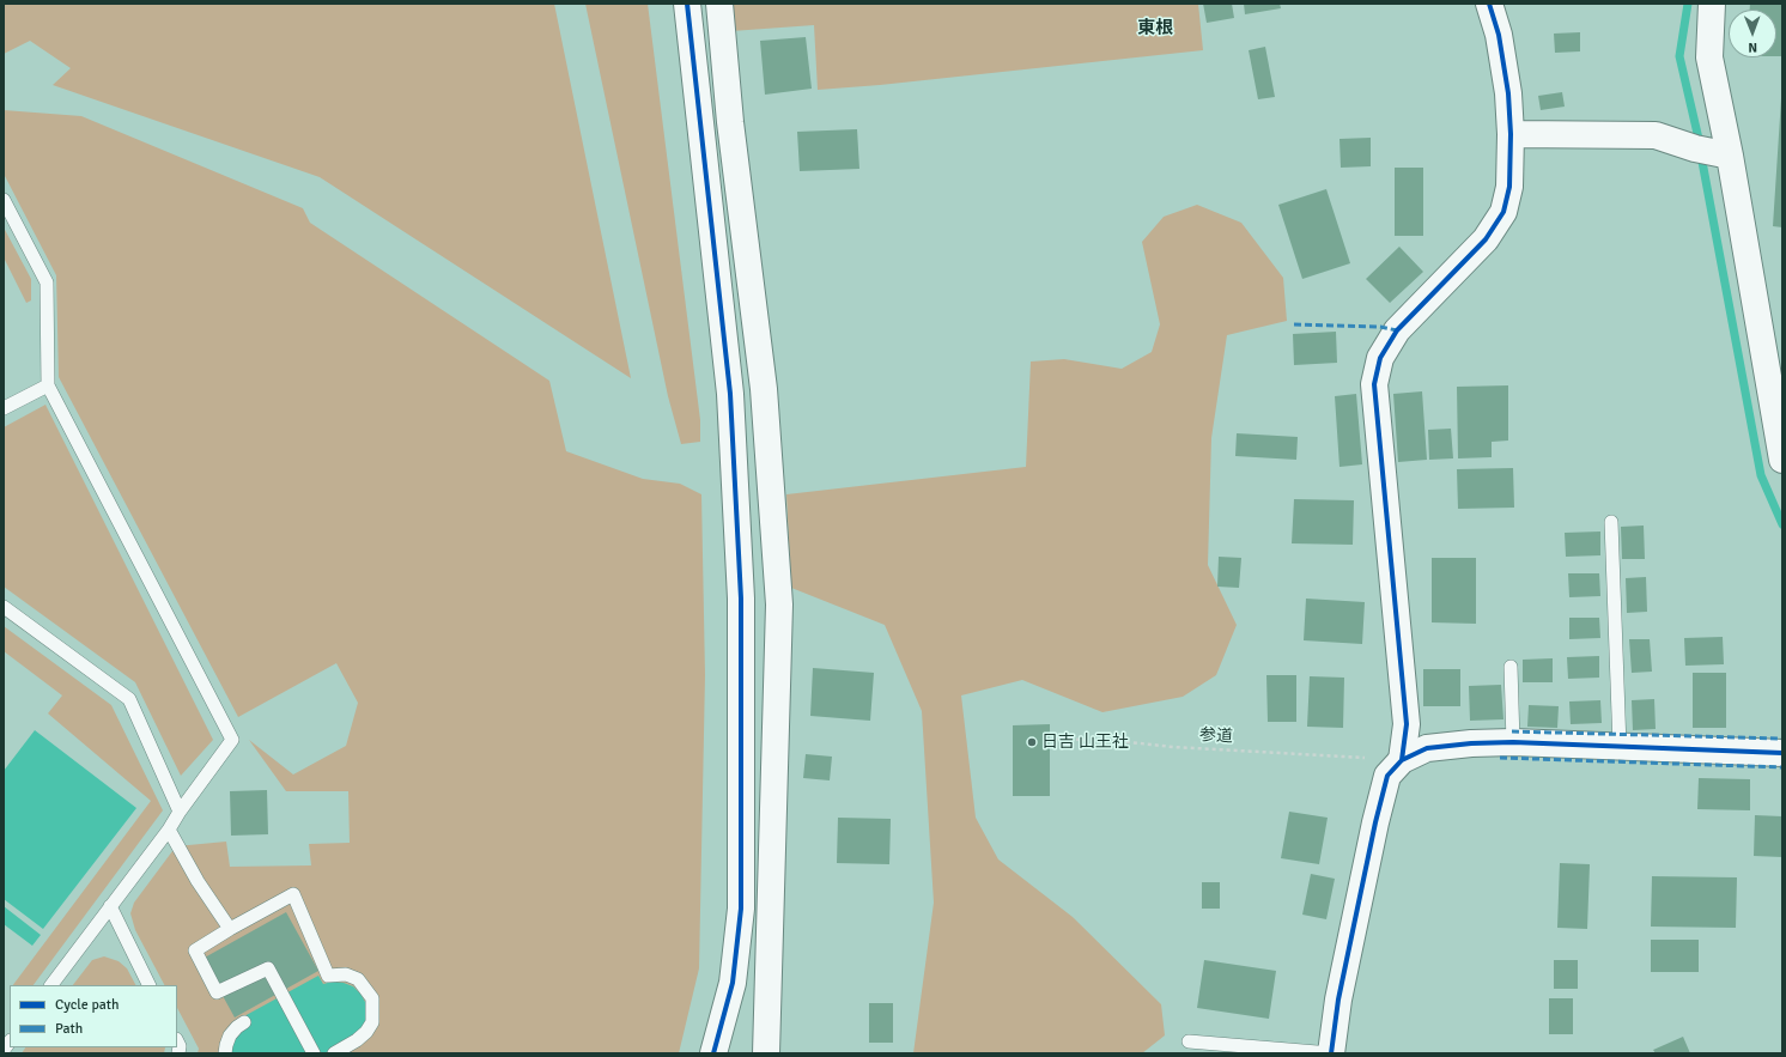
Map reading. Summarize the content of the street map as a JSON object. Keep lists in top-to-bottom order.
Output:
{
  "streets": {
    "path": ["参道"]
  },
  "districts": ["東根"],
  "places": ["日吉 山王社"],
  "legend": ["Cycle path", "Path"],
  "north": "bottom"
}
